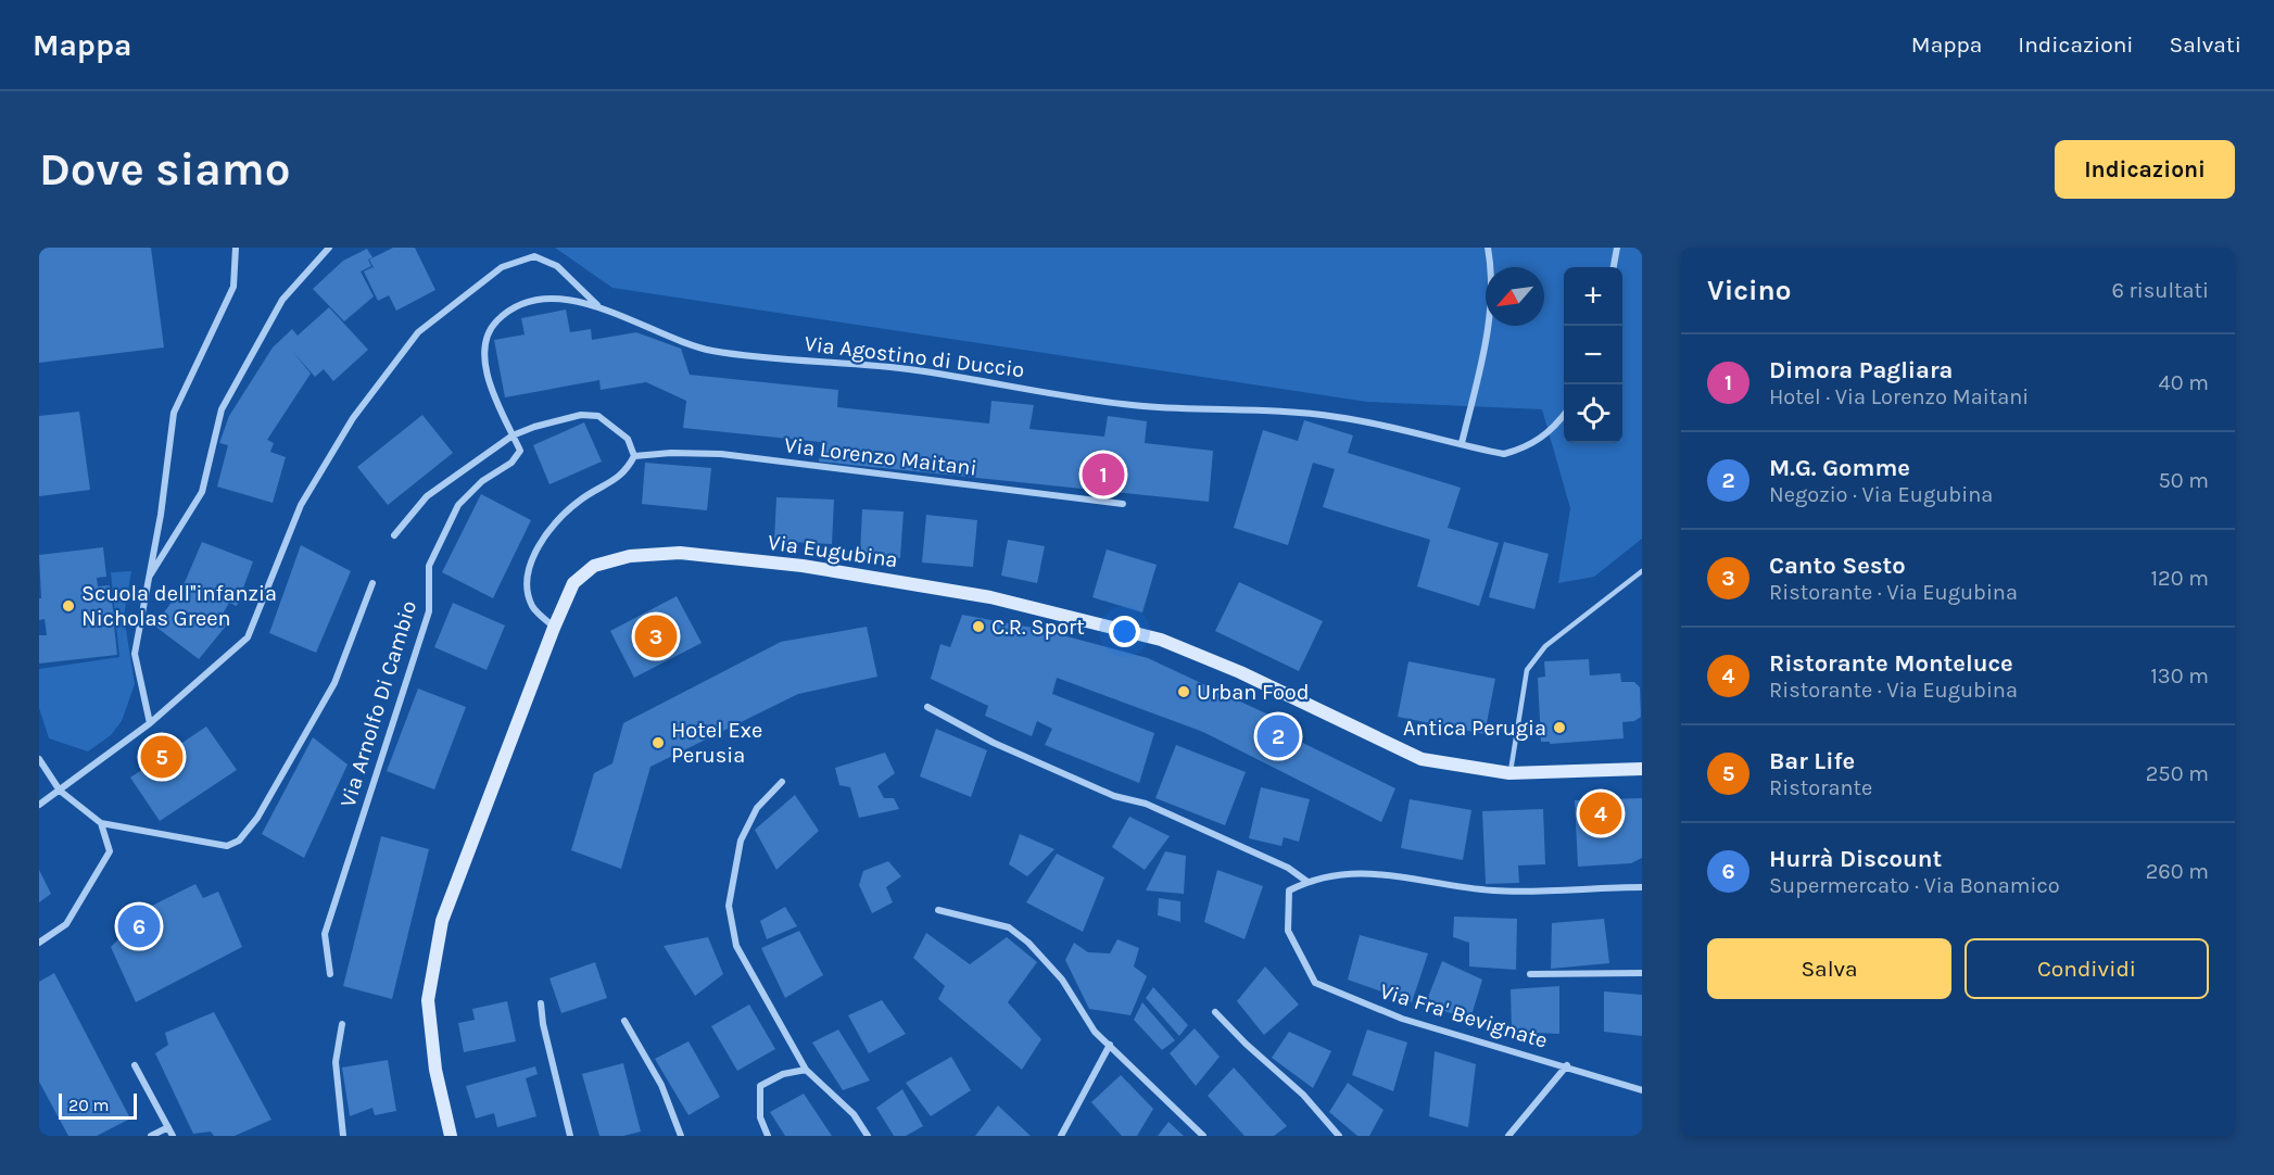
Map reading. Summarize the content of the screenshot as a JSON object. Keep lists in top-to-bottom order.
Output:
{
  "streets": {
    "main road": ["Via Eugubina"],
    "street": [
      "Via Agostino di Duccio",
      "Via Lorenzo Maitani",
      "Via Arnolfo Di Cambio",
      "Via Fra' Bevignate"
    ]
  },
  "crossings": [
    ["Via Agostino di Duccio", "Via Arnolfo Di Cambio"]
  ],
  "places": [
    "Scuola dell''infanzia Nicholas Green",
    "C.R. Sport",
    "Urban Food",
    "Antica Perugia",
    "Hotel Exe Perusia"
  ],
  "scale_bar": "20 m",
  "north": "bottom left",
  "page": {
    "header": "Mappa",
    "nav": ["Mappa", "Indicazioni", "Salvati"],
    "buttons": [
      "Indicazioni",
      ["Salva", "Condividi"]
    ],
    "title": "Dove siamo",
    "heading": ["Vicino", "6 risultati"],
    "map_buttons": ["+", "−"],
    "list": [
      {
        "mark": "1",
        "name": "Dimora Pagliara",
        "note": "Hotel · Via Lorenzo Maitani",
        "value": "40 m"
      },
      {
        "mark": "2",
        "name": "M.G. Gomme",
        "note": "Negozio · Via Eugubina",
        "value": "50 m"
      },
      {
        "mark": "3",
        "name": "Canto Sesto",
        "note": "Ristorante · Via Eugubina",
        "value": "120 m"
      },
      {
        "mark": "4",
        "name": "Ristorante Monteluce",
        "note": "Ristorante · Via Eugubina",
        "value": "130 m"
      },
      {
        "mark": "5",
        "name": "Bar Life",
        "note": "Ristorante",
        "value": "250 m"
      },
      {
        "mark": "6",
        "name": "Hurrà Discount",
        "note": "Supermercato · Via Bonamico",
        "value": "260 m"
      }
    ],
    "pins": [
      "1",
      "3",
      "2",
      "5",
      "4",
      "6"
    ],
    "scale": "20 m"
  }
}
